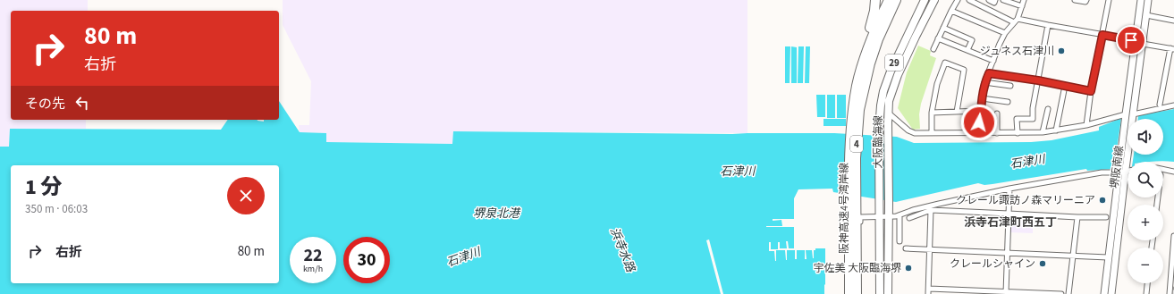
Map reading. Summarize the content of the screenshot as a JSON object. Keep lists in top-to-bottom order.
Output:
{
  "streets": {
    "highway": ["4", "阪神高速4号湾岸線"],
    "main road": ["29", "大阪臨海線", "堺阪南線"]
  },
  "districts": ["浜寺石津町西五丁"],
  "water": ["石津川", "堺泉北港", "浜寺水路"],
  "places": [
    "ジュネス石津川",
    "クレール諏訪ノ森マリーニア",
    "クレールシャイン",
    "宇佐美 大阪臨海堺"
  ],
  "page": {
    "turn": ["80 m", "右折"],
    "then": "その先",
    "map_buttons": ["+", "−"],
    "heading": ["1 分", "350 m · 06:03"],
    "list": [
      {
        "name": "右折",
        "value": "80 m"
      }
    ],
    "speed": "22 km/h",
    "limit": "30"
  }
}
